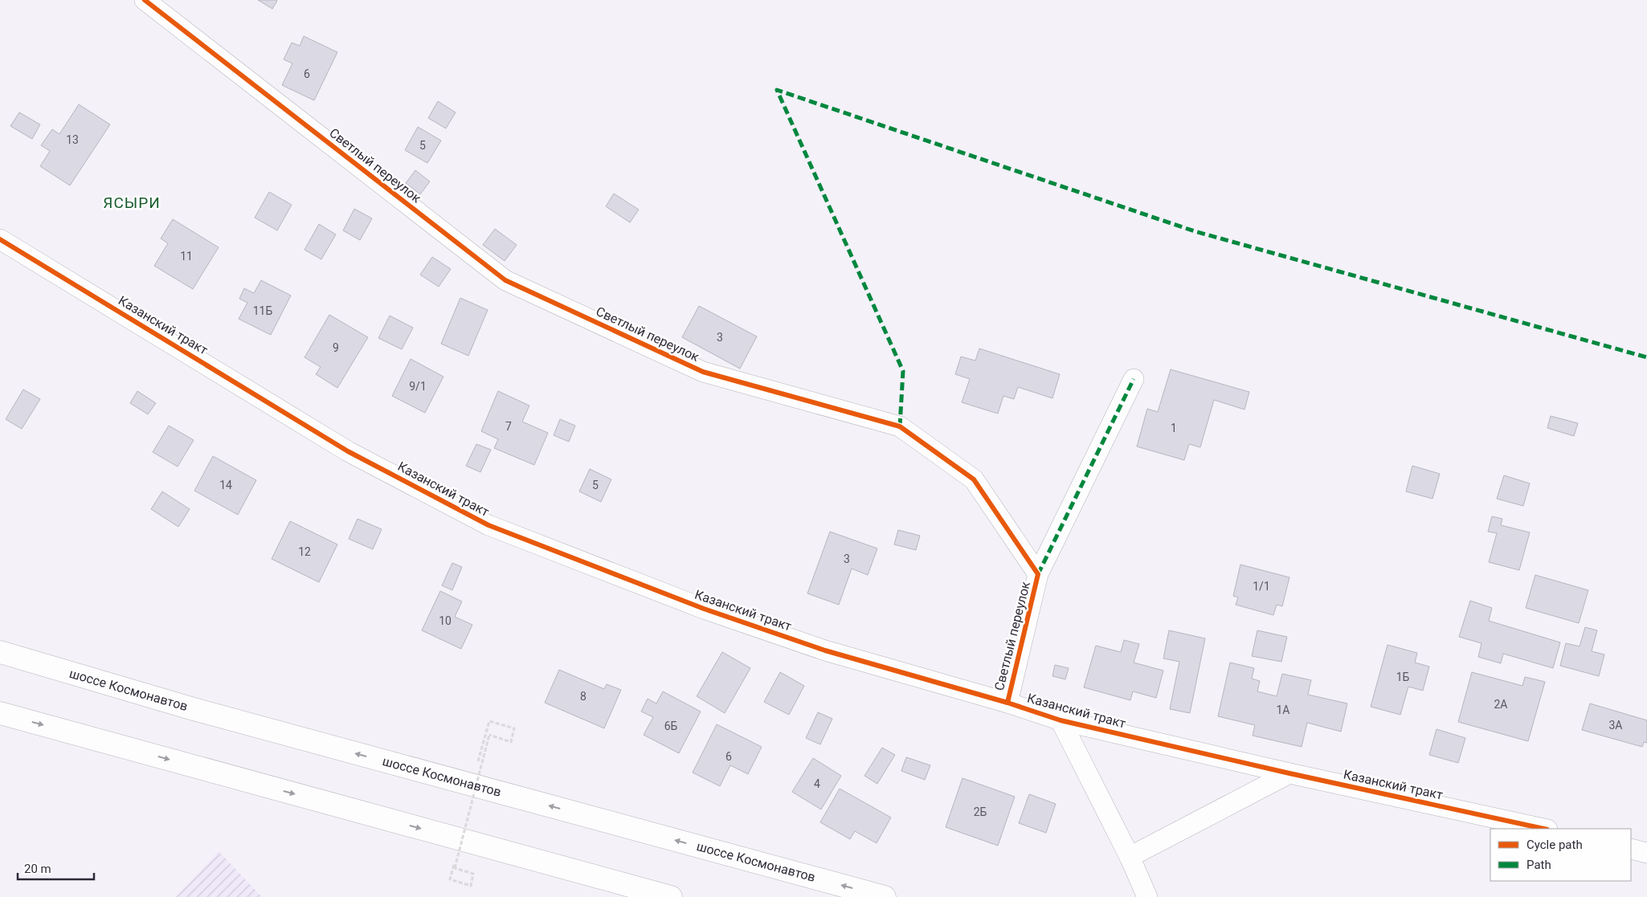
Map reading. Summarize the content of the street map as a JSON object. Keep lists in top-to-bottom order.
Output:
{
  "streets": {
    "main road": ["шоссе Космонавтов"],
    "street": ["Светлый переулок", "Казанский тракт"]
  },
  "crossings": [
    ["Светлый переулок", "Казанский тракт"]
  ],
  "districts": ["ЯСЫРИ"],
  "house_numbers": [
    "6",
    "13",
    "5",
    "11",
    "11Б",
    "3",
    "9",
    "9/1",
    "7",
    "1",
    "14",
    "5",
    "12",
    "3",
    "1/1",
    "10",
    "1Б",
    "8",
    "2А",
    "1А",
    "3А",
    "6Б",
    "6",
    "4",
    "2Б"
  ],
  "legend": ["Cycle path", "Path"],
  "scale_bar": "20 m"
}
